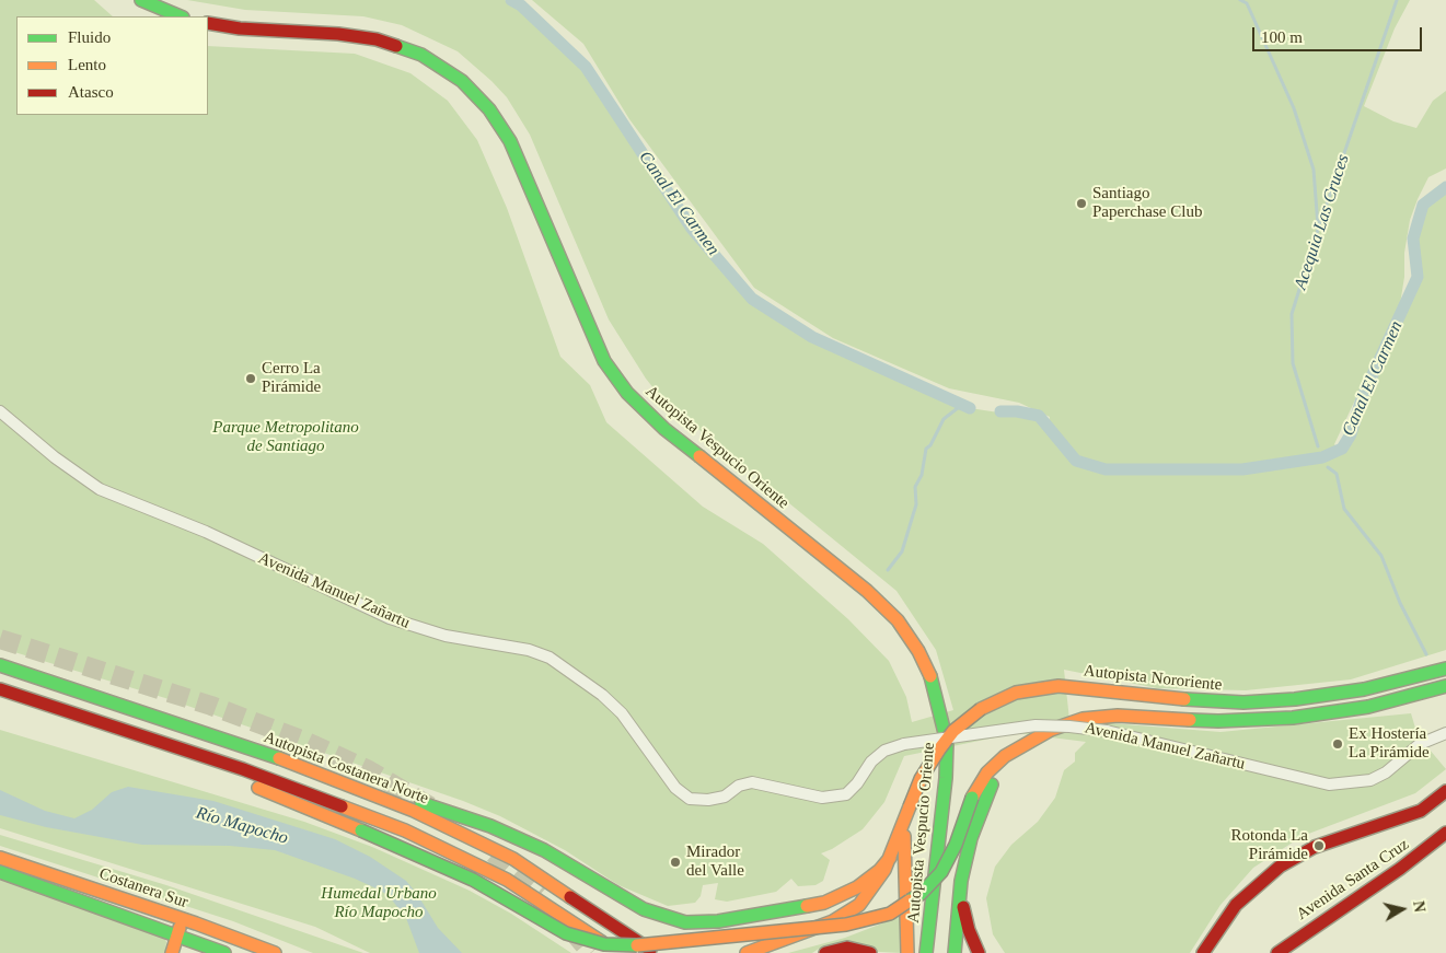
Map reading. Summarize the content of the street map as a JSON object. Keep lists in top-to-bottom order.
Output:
{
  "streets": {
    "main road": [
      "Autopista Vespucio Oriente",
      "Autopista Nororiente",
      "Autopista Costanera Norte",
      "Avenida Santa Cruz",
      "Costanera Sur"
    ],
    "street": ["Avenida Manuel Zañartu"]
  },
  "water": ["Canal El Carmen", "Acequia Las Cruces", "Río Mapocho"],
  "parks": ["Parque Metropolitano de Santiago", "Humedal Urbano Río Mapocho"],
  "places": [
    "Santiago Paperchase Club",
    "Cerro La Pirámide",
    "Ex Hostería La Pirámide",
    "Rotonda La Pirámide",
    "Mirador del Valle"
  ],
  "legend": ["Fluido", "Lento", "Atasco"],
  "scale_bar": "100 m",
  "north": "right"
}
